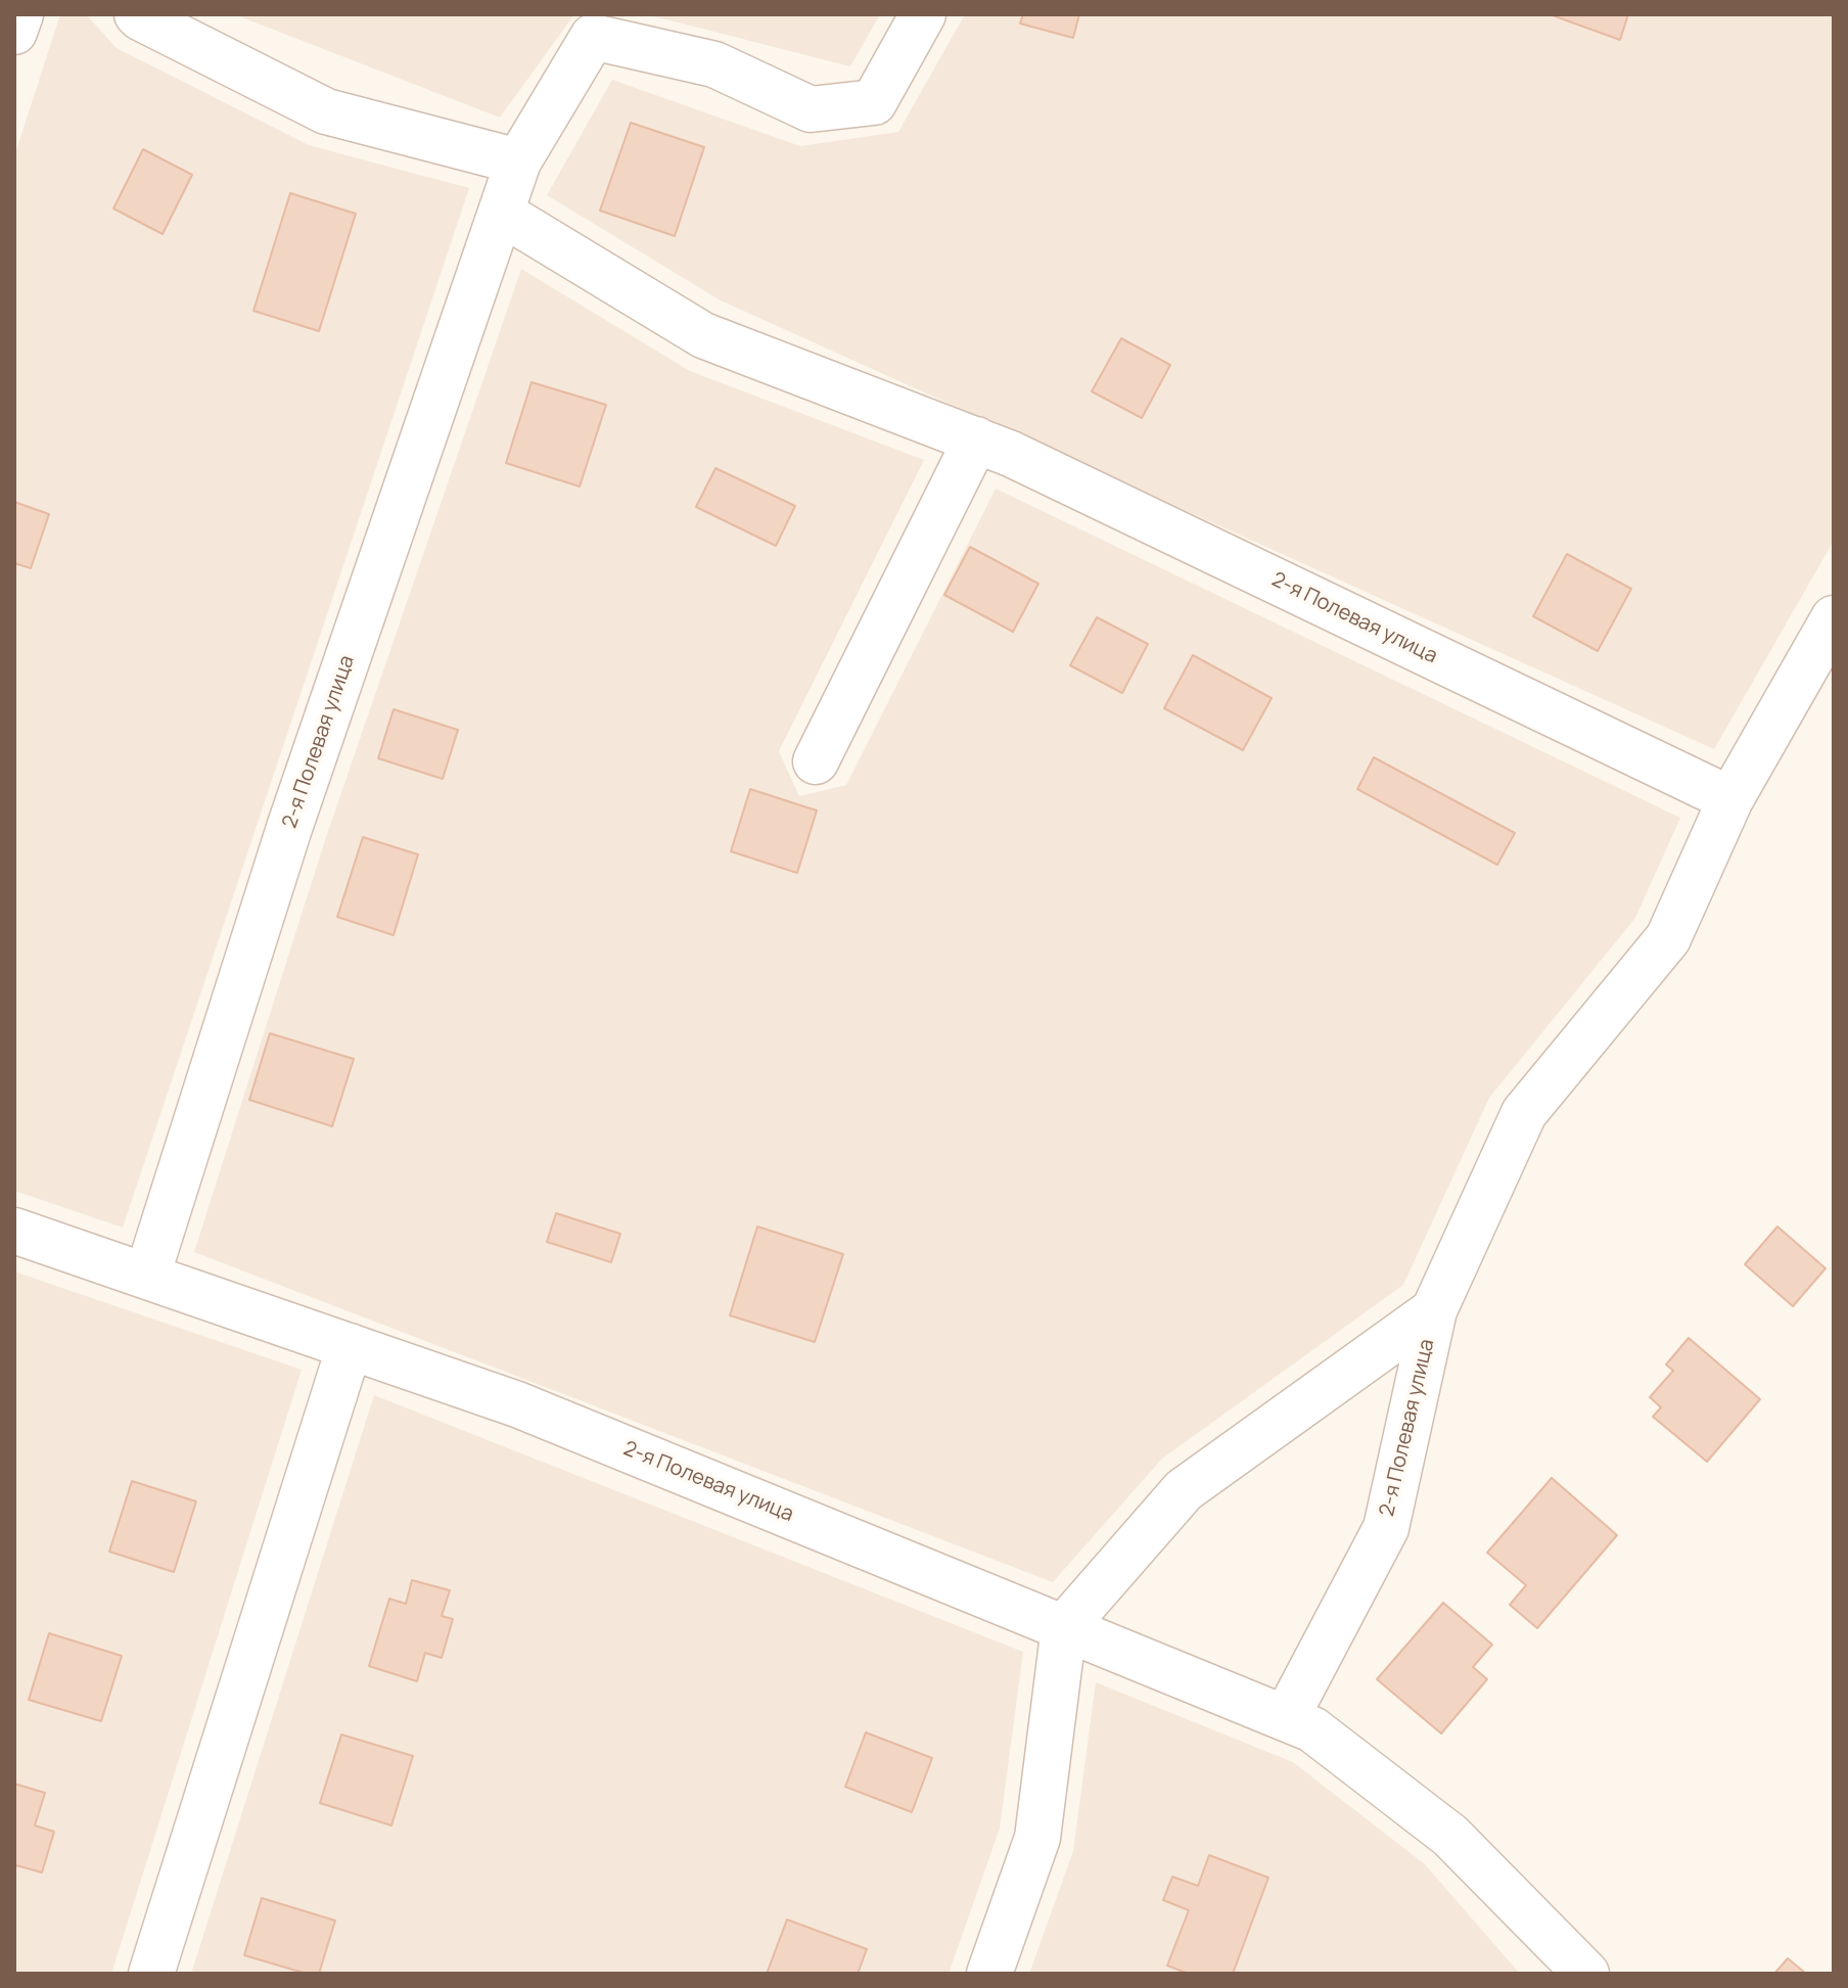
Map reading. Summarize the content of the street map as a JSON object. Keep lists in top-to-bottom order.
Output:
{
  "streets": {
    "street": ["2-я Полевая улица"]
  }
}
